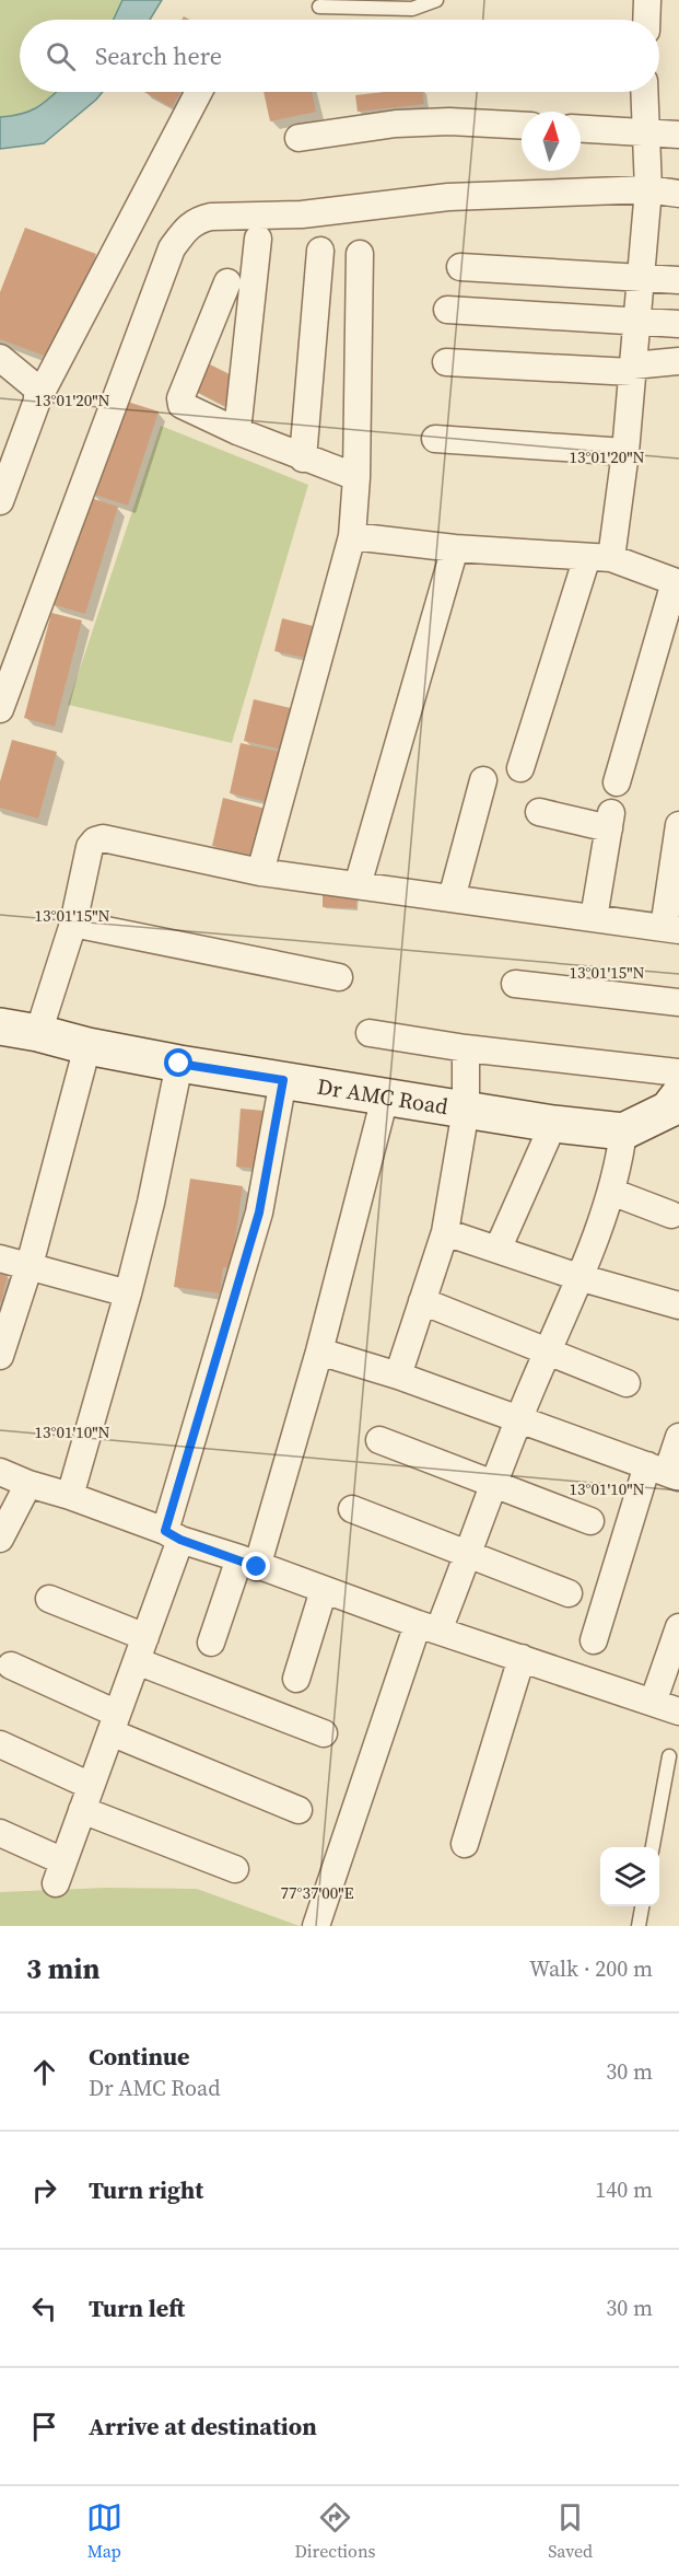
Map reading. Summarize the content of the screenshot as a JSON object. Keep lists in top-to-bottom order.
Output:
{
  "streets": {
    "street": ["Dr AMC Road"]
  },
  "north": "top",
  "page": {
    "search": "Search here",
    "heading": ["3 min", "Walk · 200 m"],
    "list": [
      ["Continue", "Dr AMC Road", "30 m"],
      ["Turn right", "140 m"],
      ["Turn left", "30 m"],
      "Arrive at destination"
    ],
    "nav": ["Map", "Directions", "Saved"]
  },
  "coordinates": [
    "13°01'20\"N",
    "13°01'15\"N",
    "13°01'10\"N",
    "77°37'00\"E"
  ]
}
